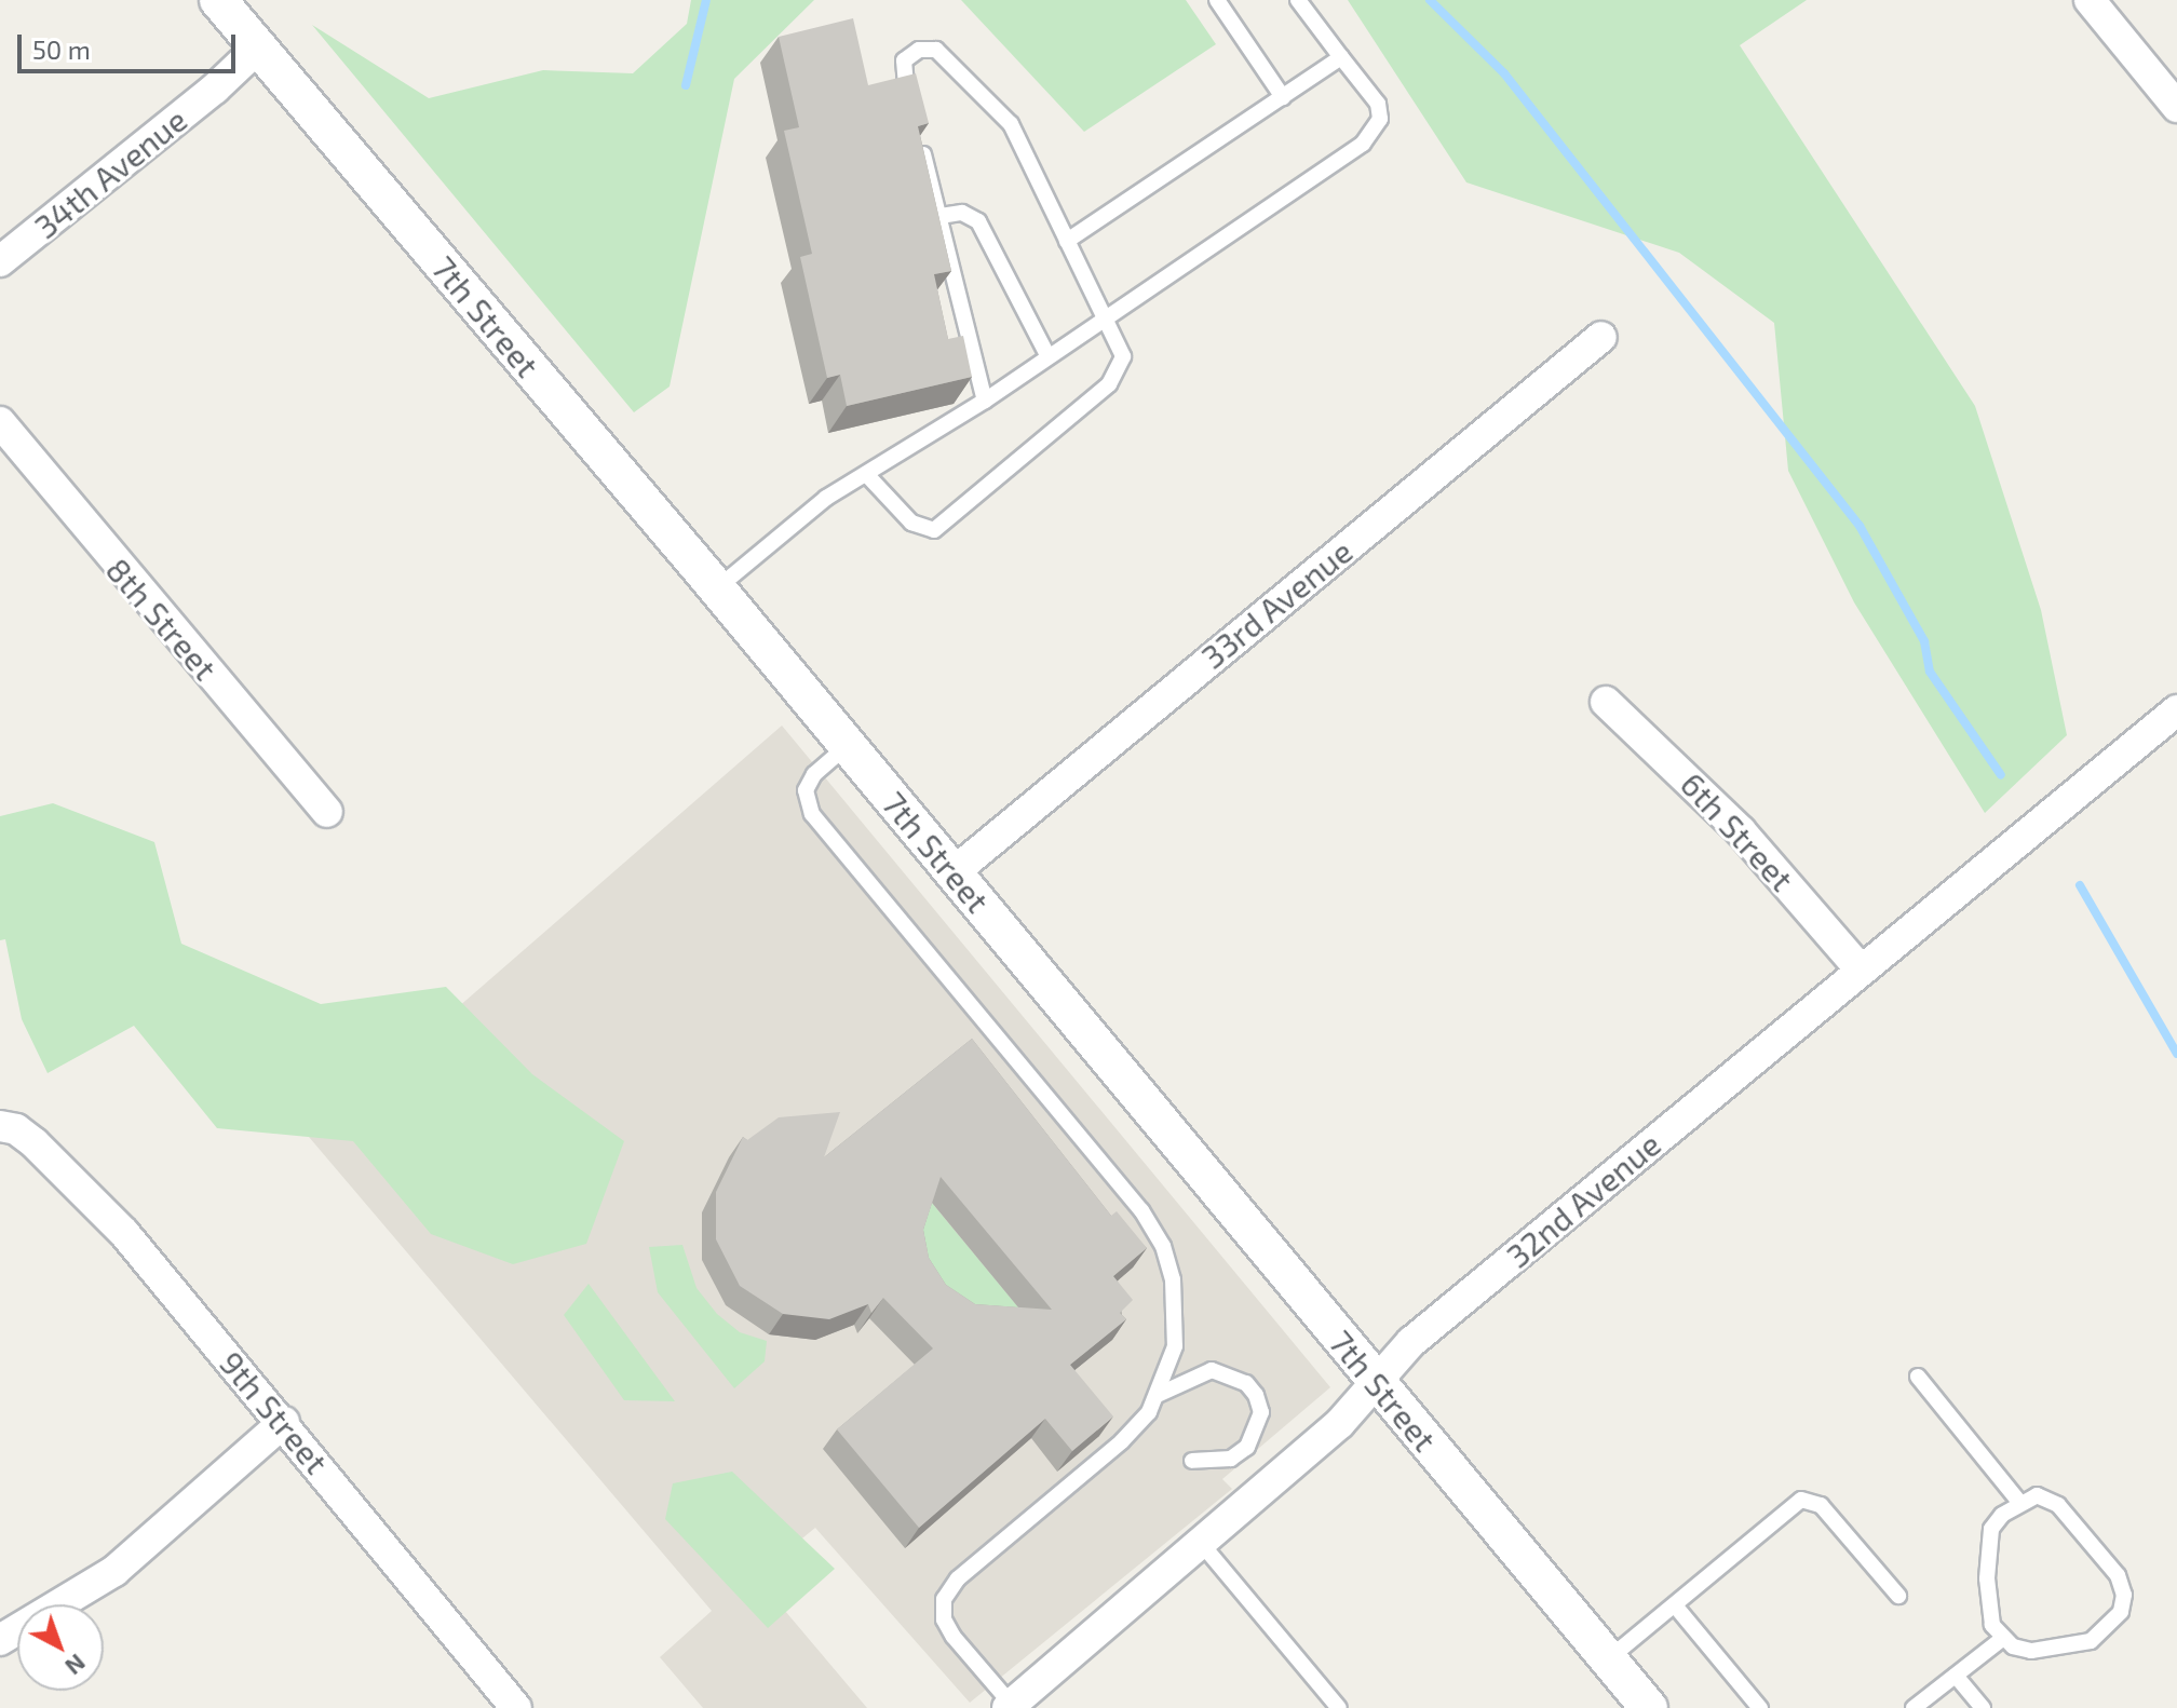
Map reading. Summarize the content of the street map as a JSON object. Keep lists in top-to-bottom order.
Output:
{
  "streets": {
    "street": [
      "34th Avenue",
      "7th Street",
      "33rd Avenue",
      "8th Street",
      "6th Street",
      "32nd Avenue",
      "9th Street"
    ]
  },
  "crossings": [
    ["34th Avenue", "7th Street"],
    ["7th Street", "33rd Avenue"],
    ["7th Street", "32nd Avenue"],
    ["6th Street", "32nd Avenue"]
  ],
  "scale_bar": "50 m",
  "north": "bottom right"
}
